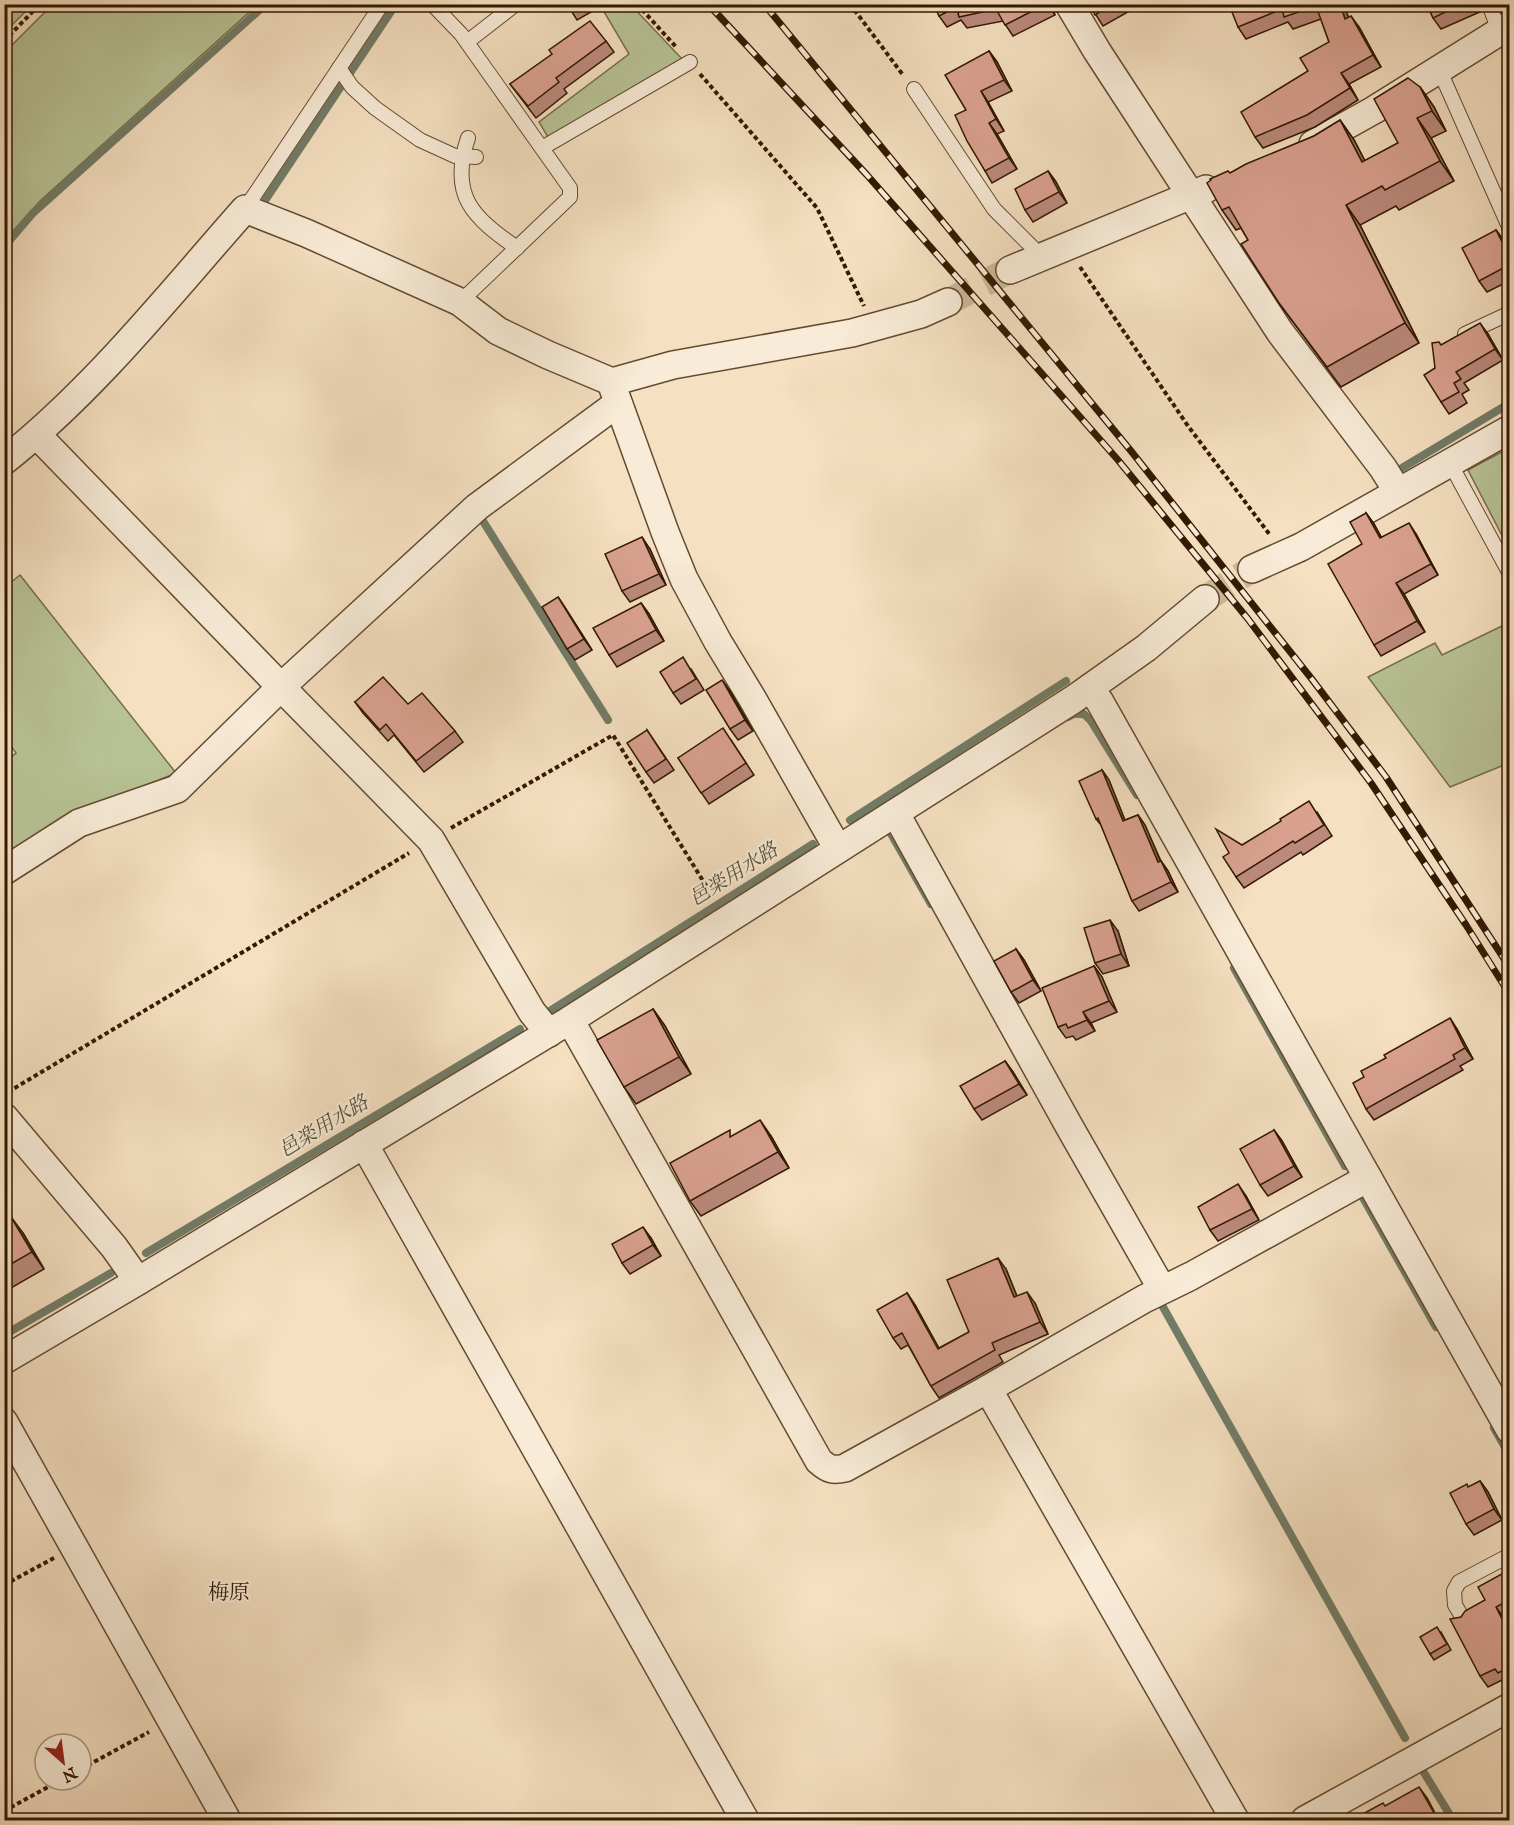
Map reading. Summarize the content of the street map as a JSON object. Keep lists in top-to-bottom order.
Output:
{
  "districts": ["梅原"],
  "water": ["邑楽用水路"],
  "north": "bottom right"
}
